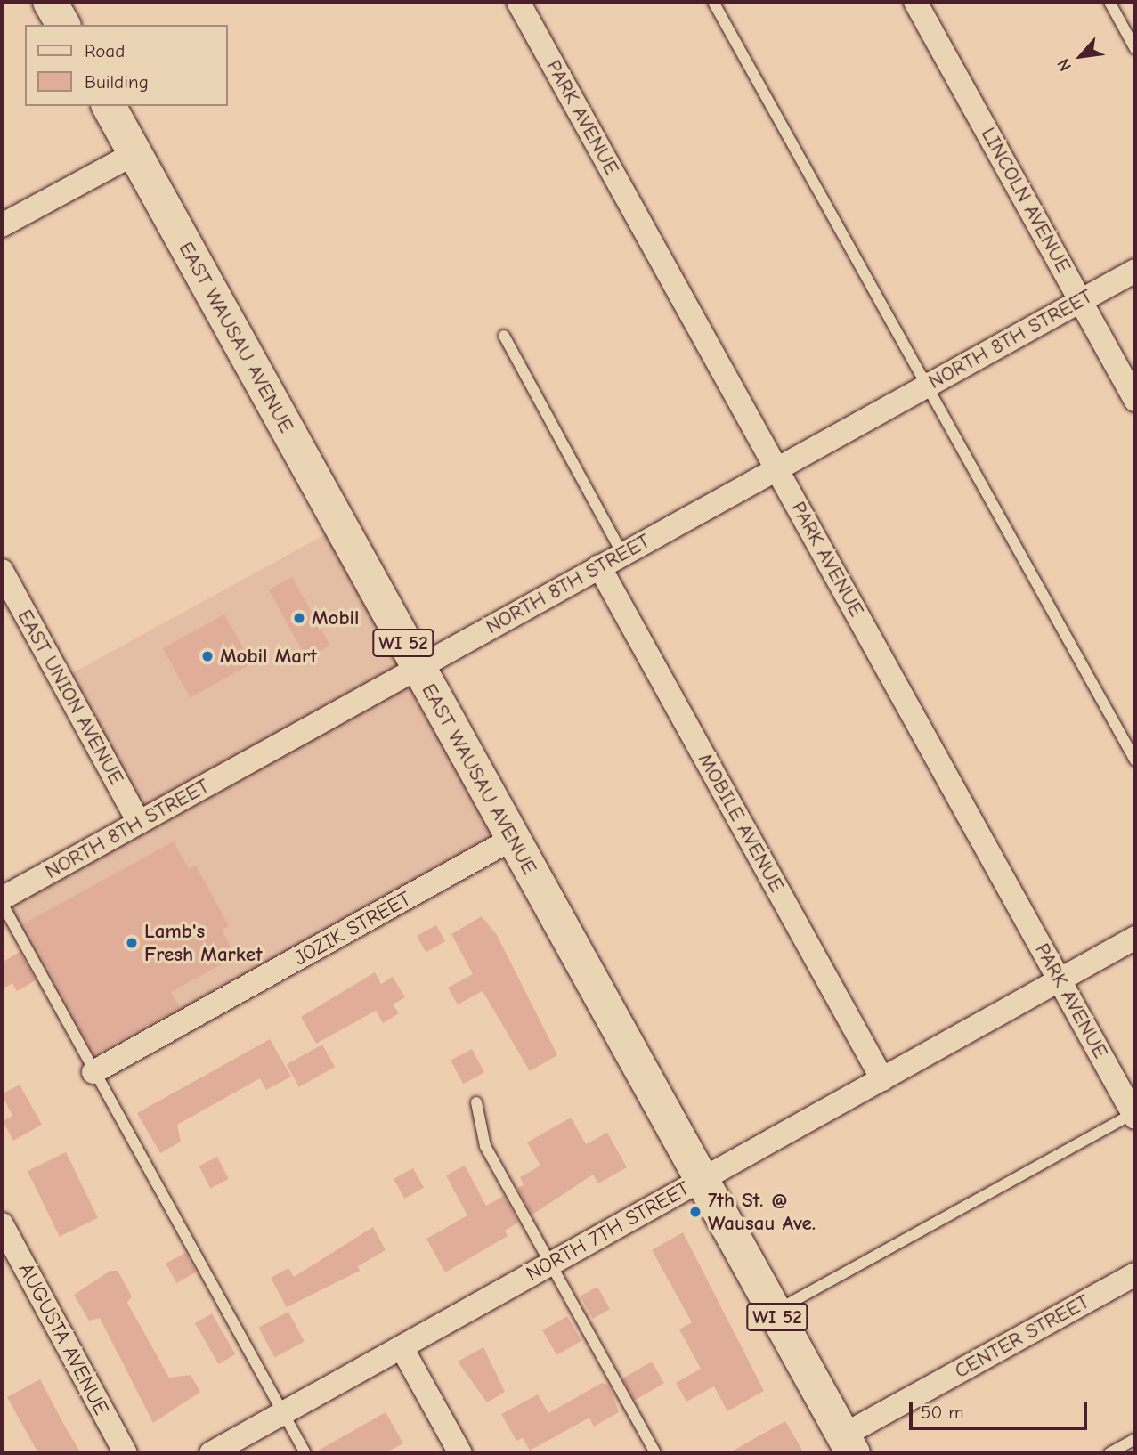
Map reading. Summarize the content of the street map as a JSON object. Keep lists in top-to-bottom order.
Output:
{
  "streets": {
    "main road": ["EAST WAUSAU AVENUE", "WI 52"],
    "street": [
      "PARK AVENUE",
      "LINCOLN AVENUE",
      "NORTH 8TH STREET",
      "EAST UNION AVENUE",
      "MOBILE AVENUE",
      "JOZIK STREET",
      "NORTH 7TH STREET",
      "CENTER STREET",
      "AUGUSTA AVENUE"
    ]
  },
  "crossings": [
    ["PARK AVENUE", "NORTH 8TH STREET"],
    ["PARK AVENUE", "NORTH 7TH STREET"],
    ["LINCOLN AVENUE", "NORTH 8TH STREET"],
    ["EAST WAUSAU AVENUE", "NORTH 8TH STREET"],
    ["EAST WAUSAU AVENUE", "JOZIK STREET"],
    ["EAST WAUSAU AVENUE", "NORTH 7TH STREET"],
    ["EAST WAUSAU AVENUE", "CENTER STREET"],
    ["NORTH 8TH STREET", "EAST UNION AVENUE"],
    ["NORTH 8TH STREET", "MOBILE AVENUE"],
    ["MOBILE AVENUE", "NORTH 7TH STREET"]
  ],
  "places": [
    "Mobil",
    "Mobil Mart",
    "Lamb's Fresh Market",
    "7th St. @ Wausau Ave."
  ],
  "legend": ["Road", "Building"],
  "scale_bar": "50 m",
  "north": "bottom left"
}
